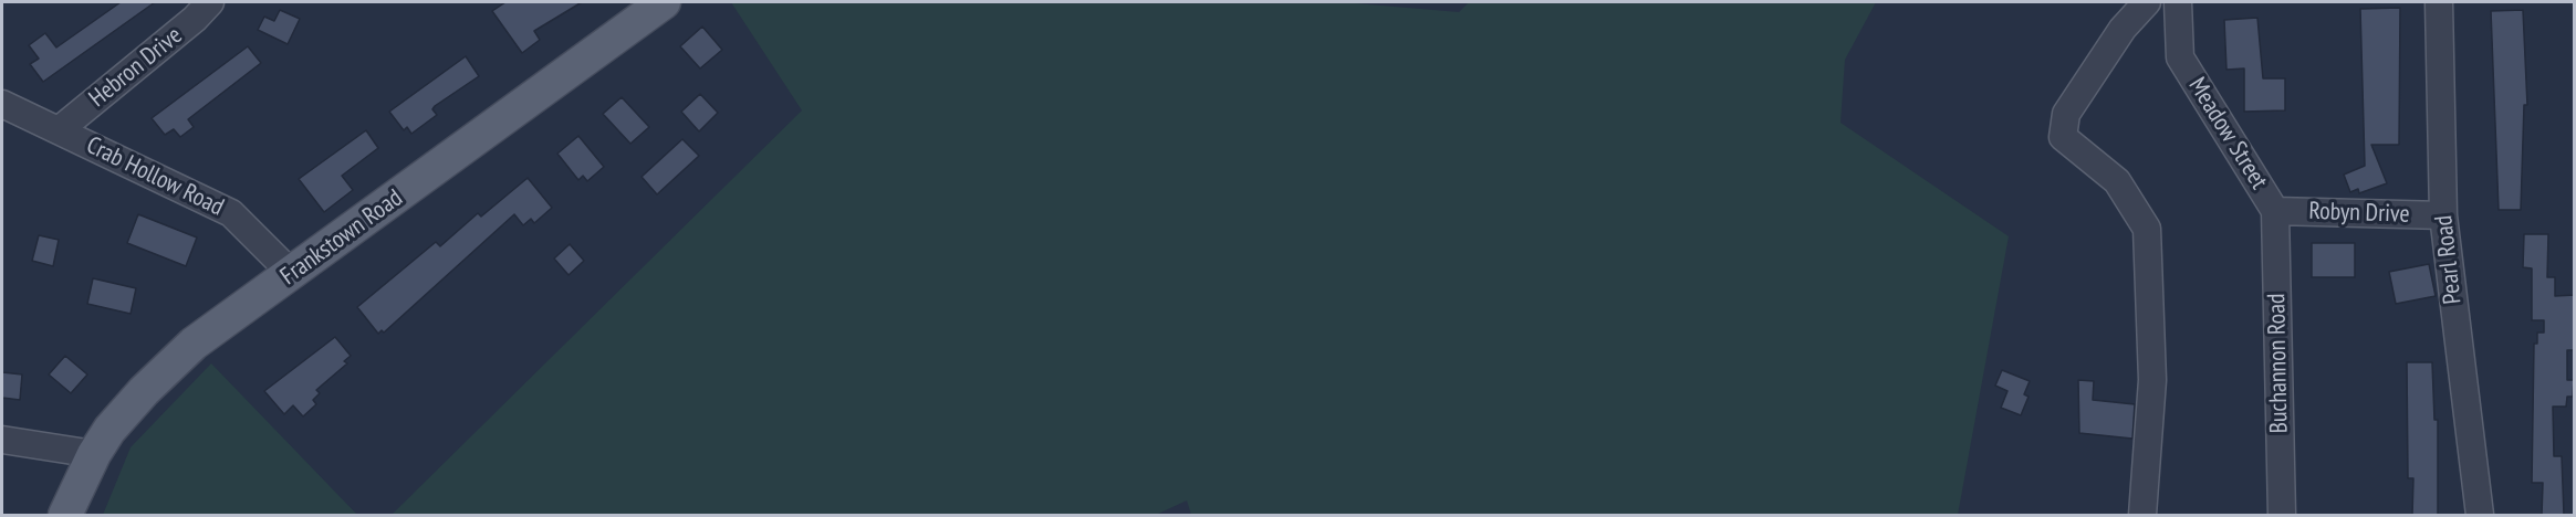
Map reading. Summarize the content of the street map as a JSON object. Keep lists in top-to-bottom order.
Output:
{
  "streets": {
    "main road": ["Frankstown Road"],
    "street": [
      "Hebron Drive",
      "Meadow Street",
      "Crab Hollow Road",
      "Robyn Drive",
      "Pearl Road",
      "Buchannon Road"
    ]
  },
  "crossings": [
    ["Hebron Drive", "Crab Hollow Road"],
    ["Meadow Street", "Robyn Drive"],
    ["Meadow Street", "Buchannon Road"],
    ["Crab Hollow Road", "Frankstown Road"],
    ["Robyn Drive", "Pearl Road"],
    ["Robyn Drive", "Buchannon Road"]
  ]
}
